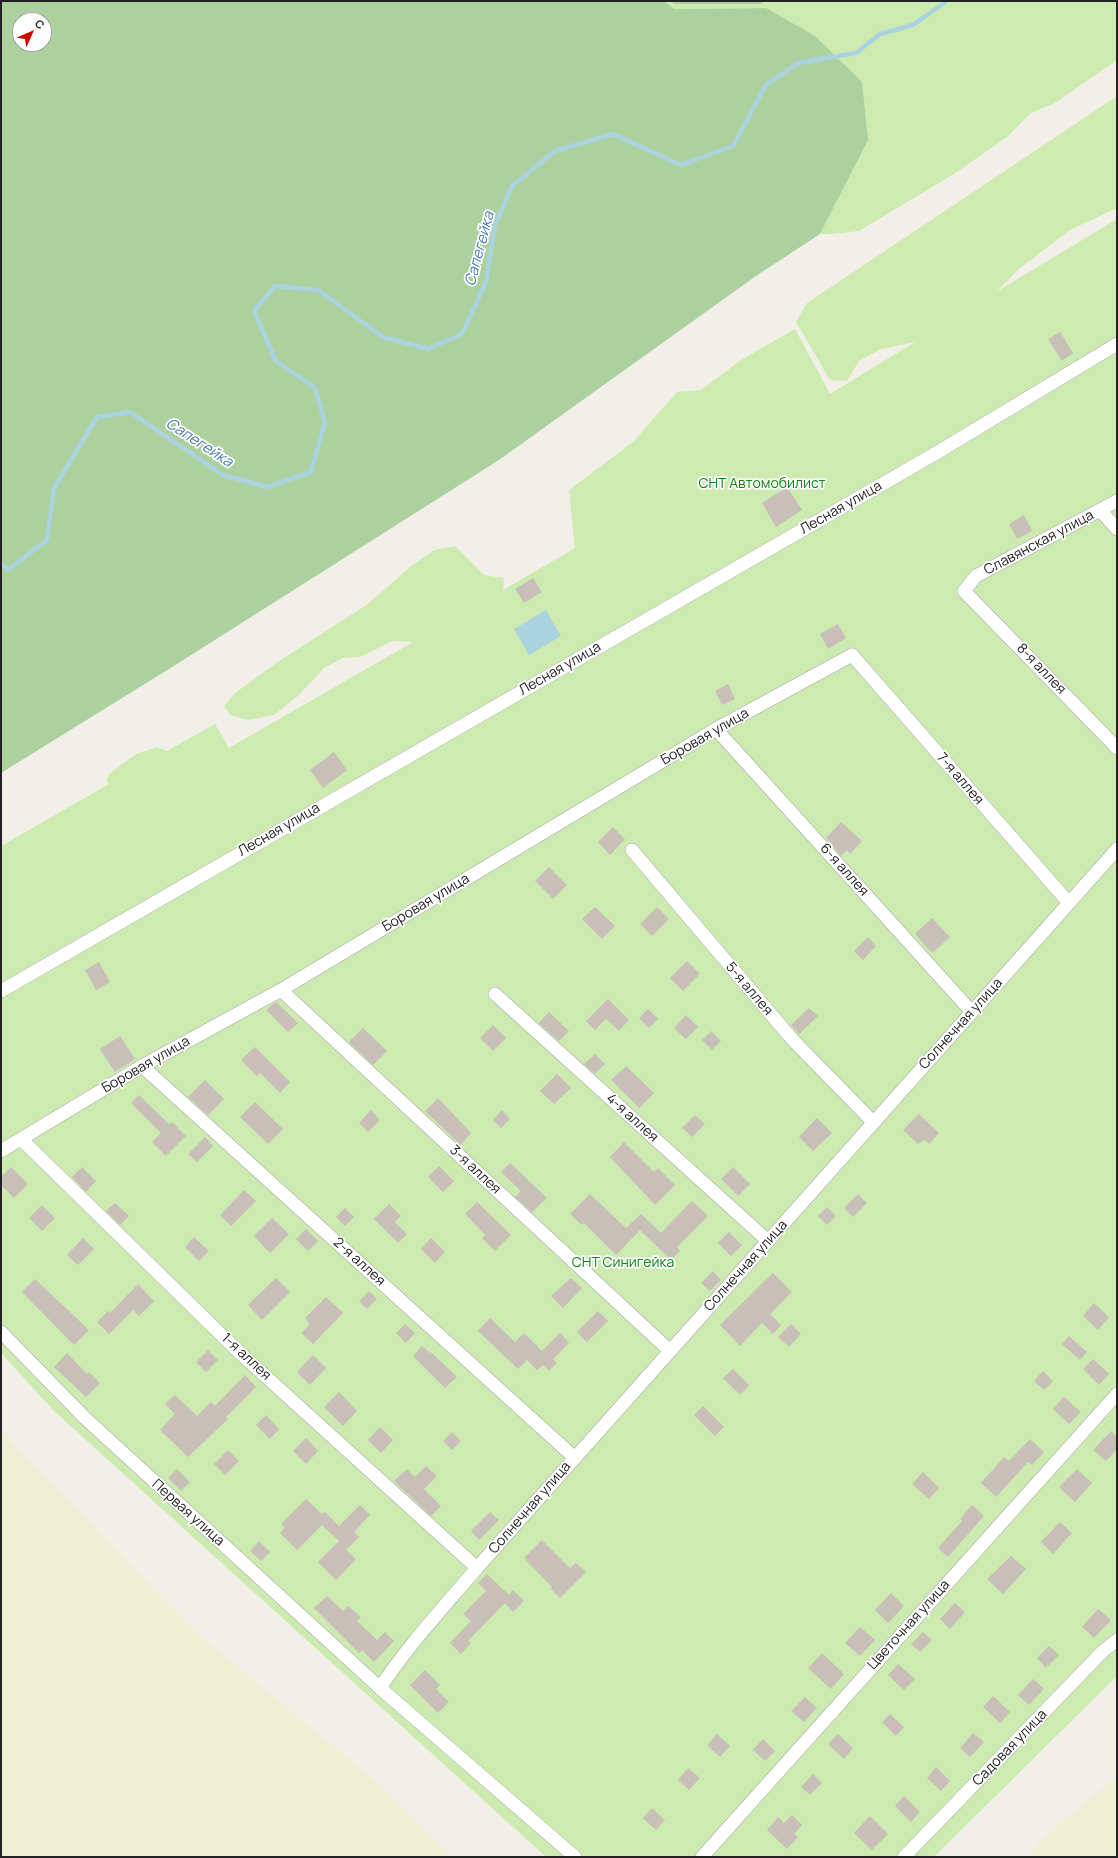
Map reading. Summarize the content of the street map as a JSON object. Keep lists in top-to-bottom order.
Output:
{
  "streets": {
    "street": [
      "Лесная улица",
      "Славянская улица",
      "8-я аллея",
      "Боровая улица",
      "7-я аллея",
      "6-я аллея",
      "5-я аллея",
      "Солнечная улица",
      "4-я аллея",
      "3-я аллея",
      "2-я аллея",
      "1-я аллея",
      "Первая улица",
      "Цветочная улица",
      "Садовая улица"
    ]
  },
  "crossings": [
    ["Славянская улица", "8-я аллея"],
    ["Боровая улица", "7-я аллея"],
    ["Боровая улица", "6-я аллея"],
    ["Боровая улица", "3-я аллея"],
    ["Боровая улица", "2-я аллея"],
    ["Боровая улица", "1-я аллея"],
    ["7-я аллея", "Солнечная улица"],
    ["6-я аллея", "Солнечная улица"],
    ["5-я аллея", "Солнечная улица"],
    ["Солнечная улица", "4-я аллея"],
    ["Солнечная улица", "3-я аллея"],
    ["Солнечная улица", "2-я аллея"],
    ["Солнечная улица", "1-я аллея"],
    ["Солнечная улица", "Первая улица"]
  ],
  "water": ["Сапегейка"],
  "parks": ["СНТ Автомобилист", "СНТ Синигейка"],
  "north": "top right"
}
